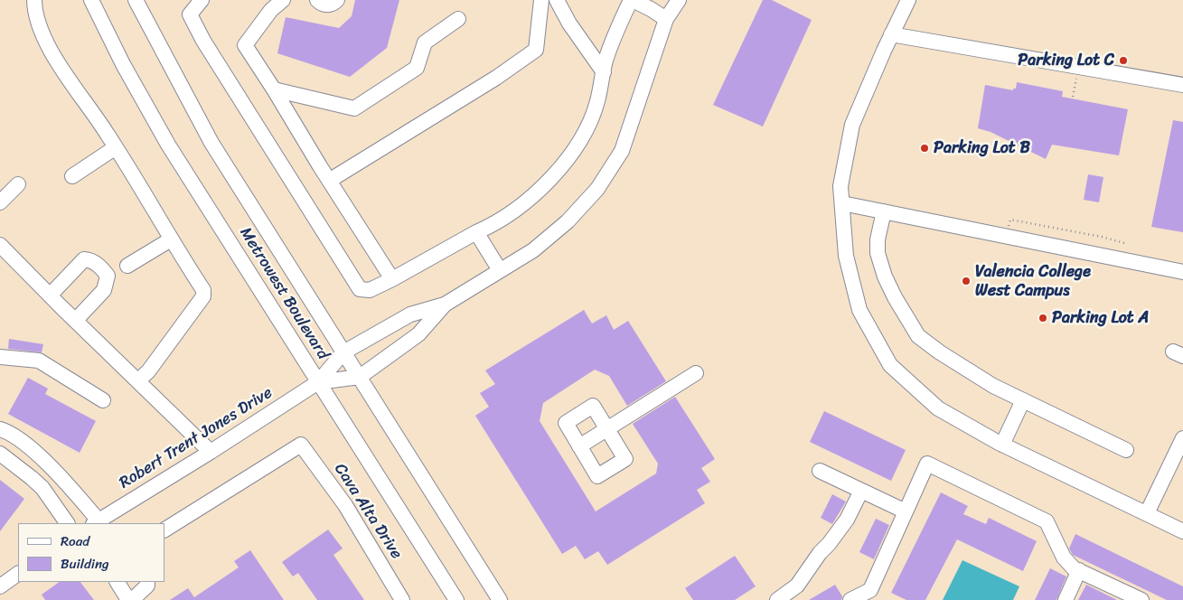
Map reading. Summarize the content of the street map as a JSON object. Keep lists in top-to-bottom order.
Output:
{
  "streets": {
    "street": ["Metrowest Boulevard", "Robert Trent Jones Drive", "Cava Alta Drive"]
  },
  "crossings": [
    ["Metrowest Boulevard", "Robert Trent Jones Drive"]
  ],
  "places": [
    "Parking Lot C",
    "Parking Lot B",
    "Valencia College West Campus",
    "Parking Lot A"
  ],
  "legend": ["Road", "Building"]
}
